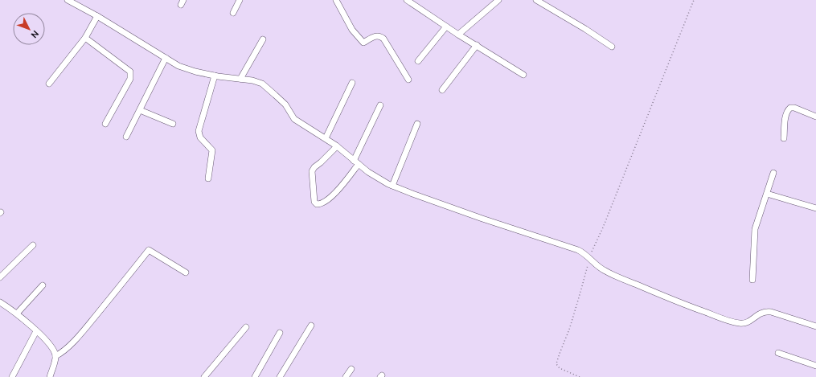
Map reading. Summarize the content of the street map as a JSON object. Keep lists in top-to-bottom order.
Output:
{
  "north": "bottom right"
}
